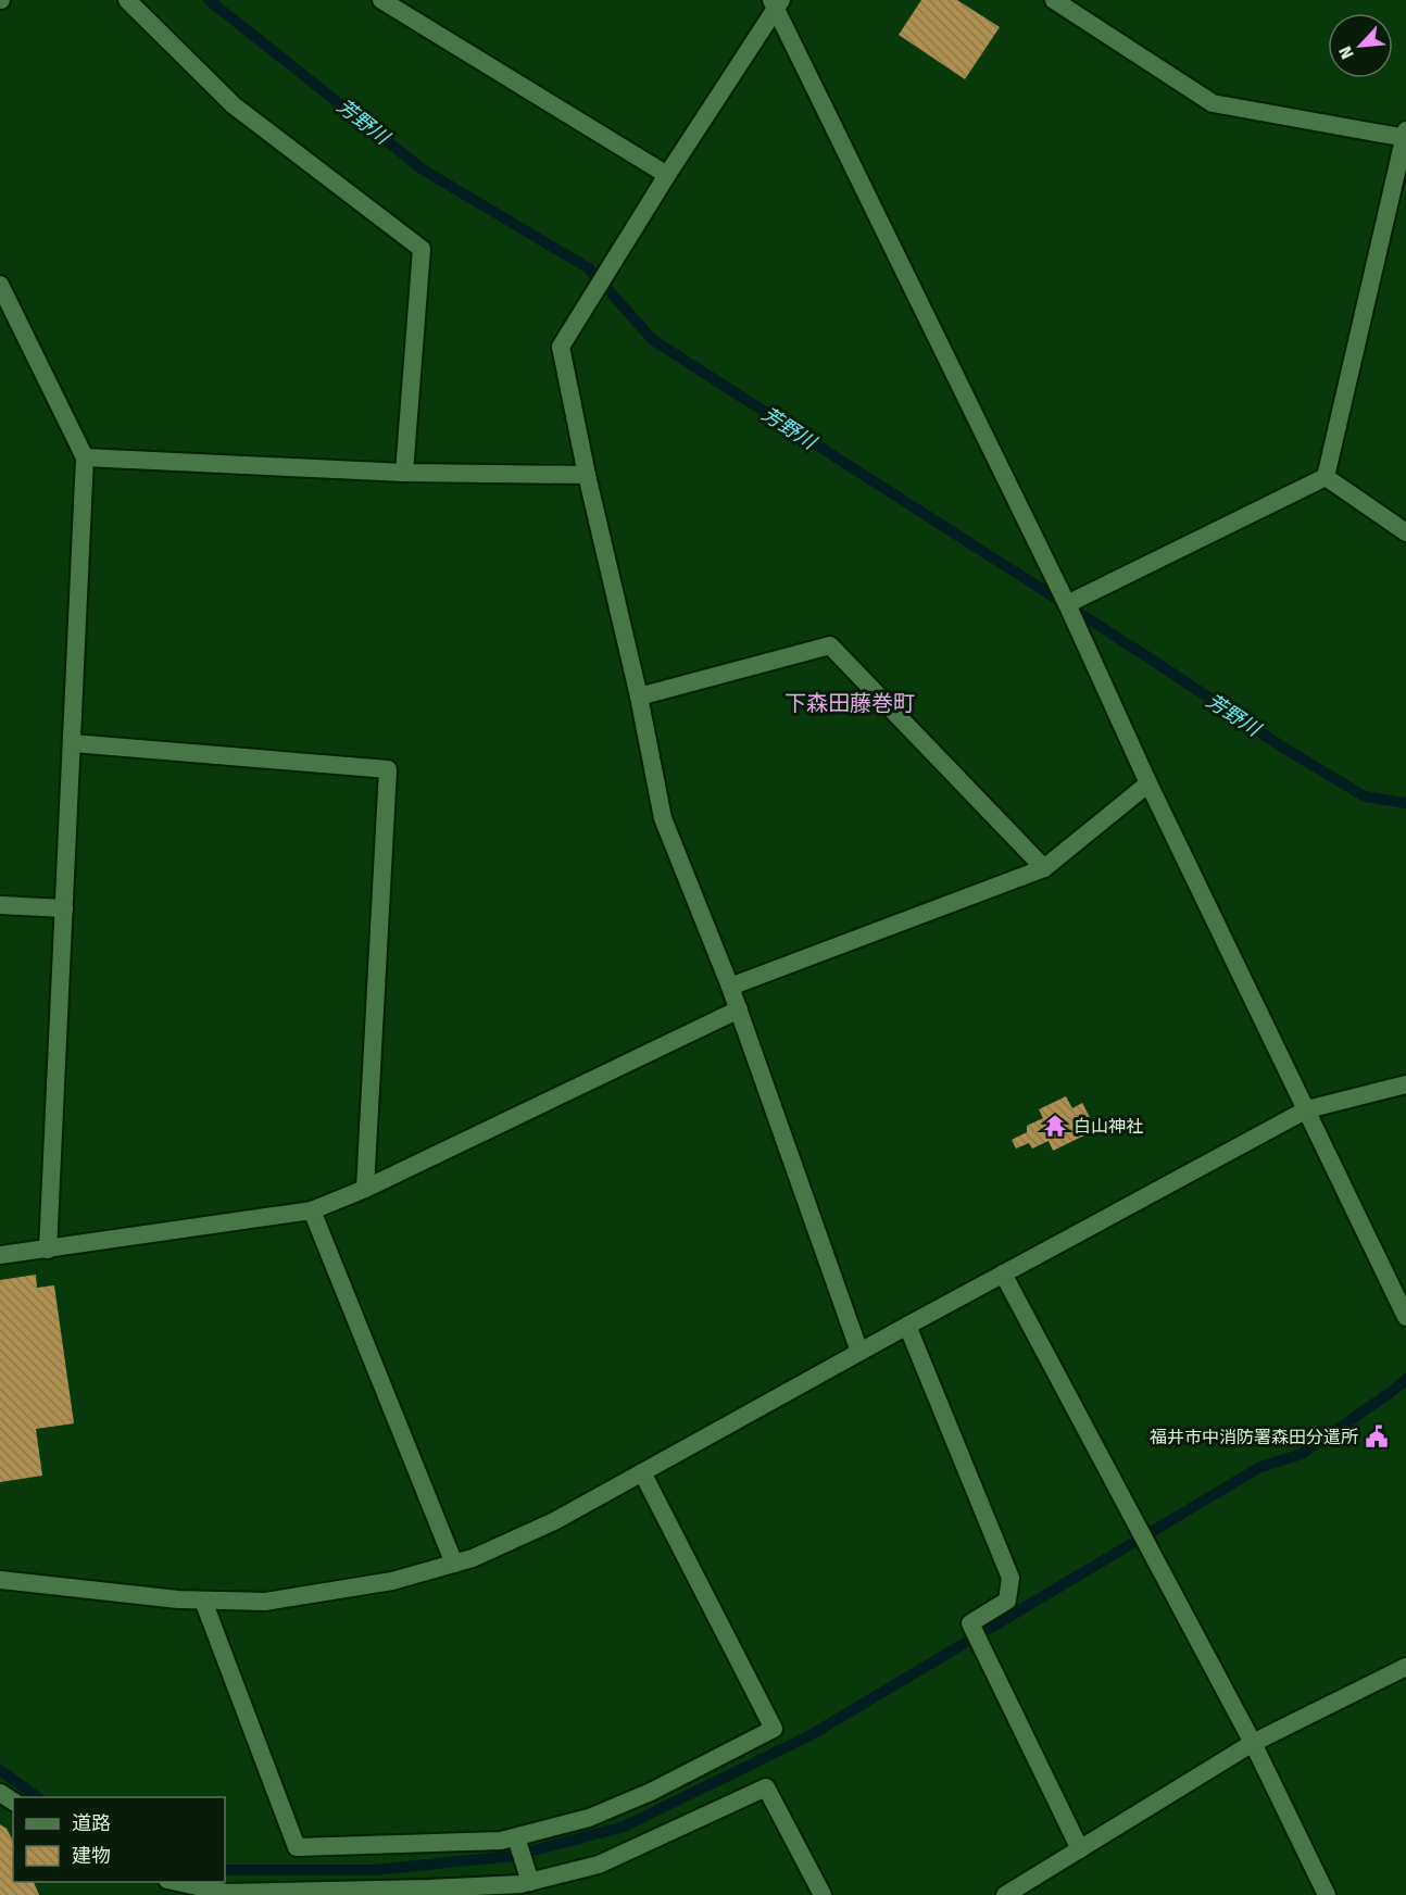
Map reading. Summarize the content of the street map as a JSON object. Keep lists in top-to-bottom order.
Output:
{
  "districts": ["下森田藤巻町"],
  "water": ["芳野川"],
  "places": {
    "temple": ["白山神社"],
    "public building": ["福井市中消防署森田分遣所"]
  },
  "legend": ["道路", "建物"],
  "north": "bottom left"
}
